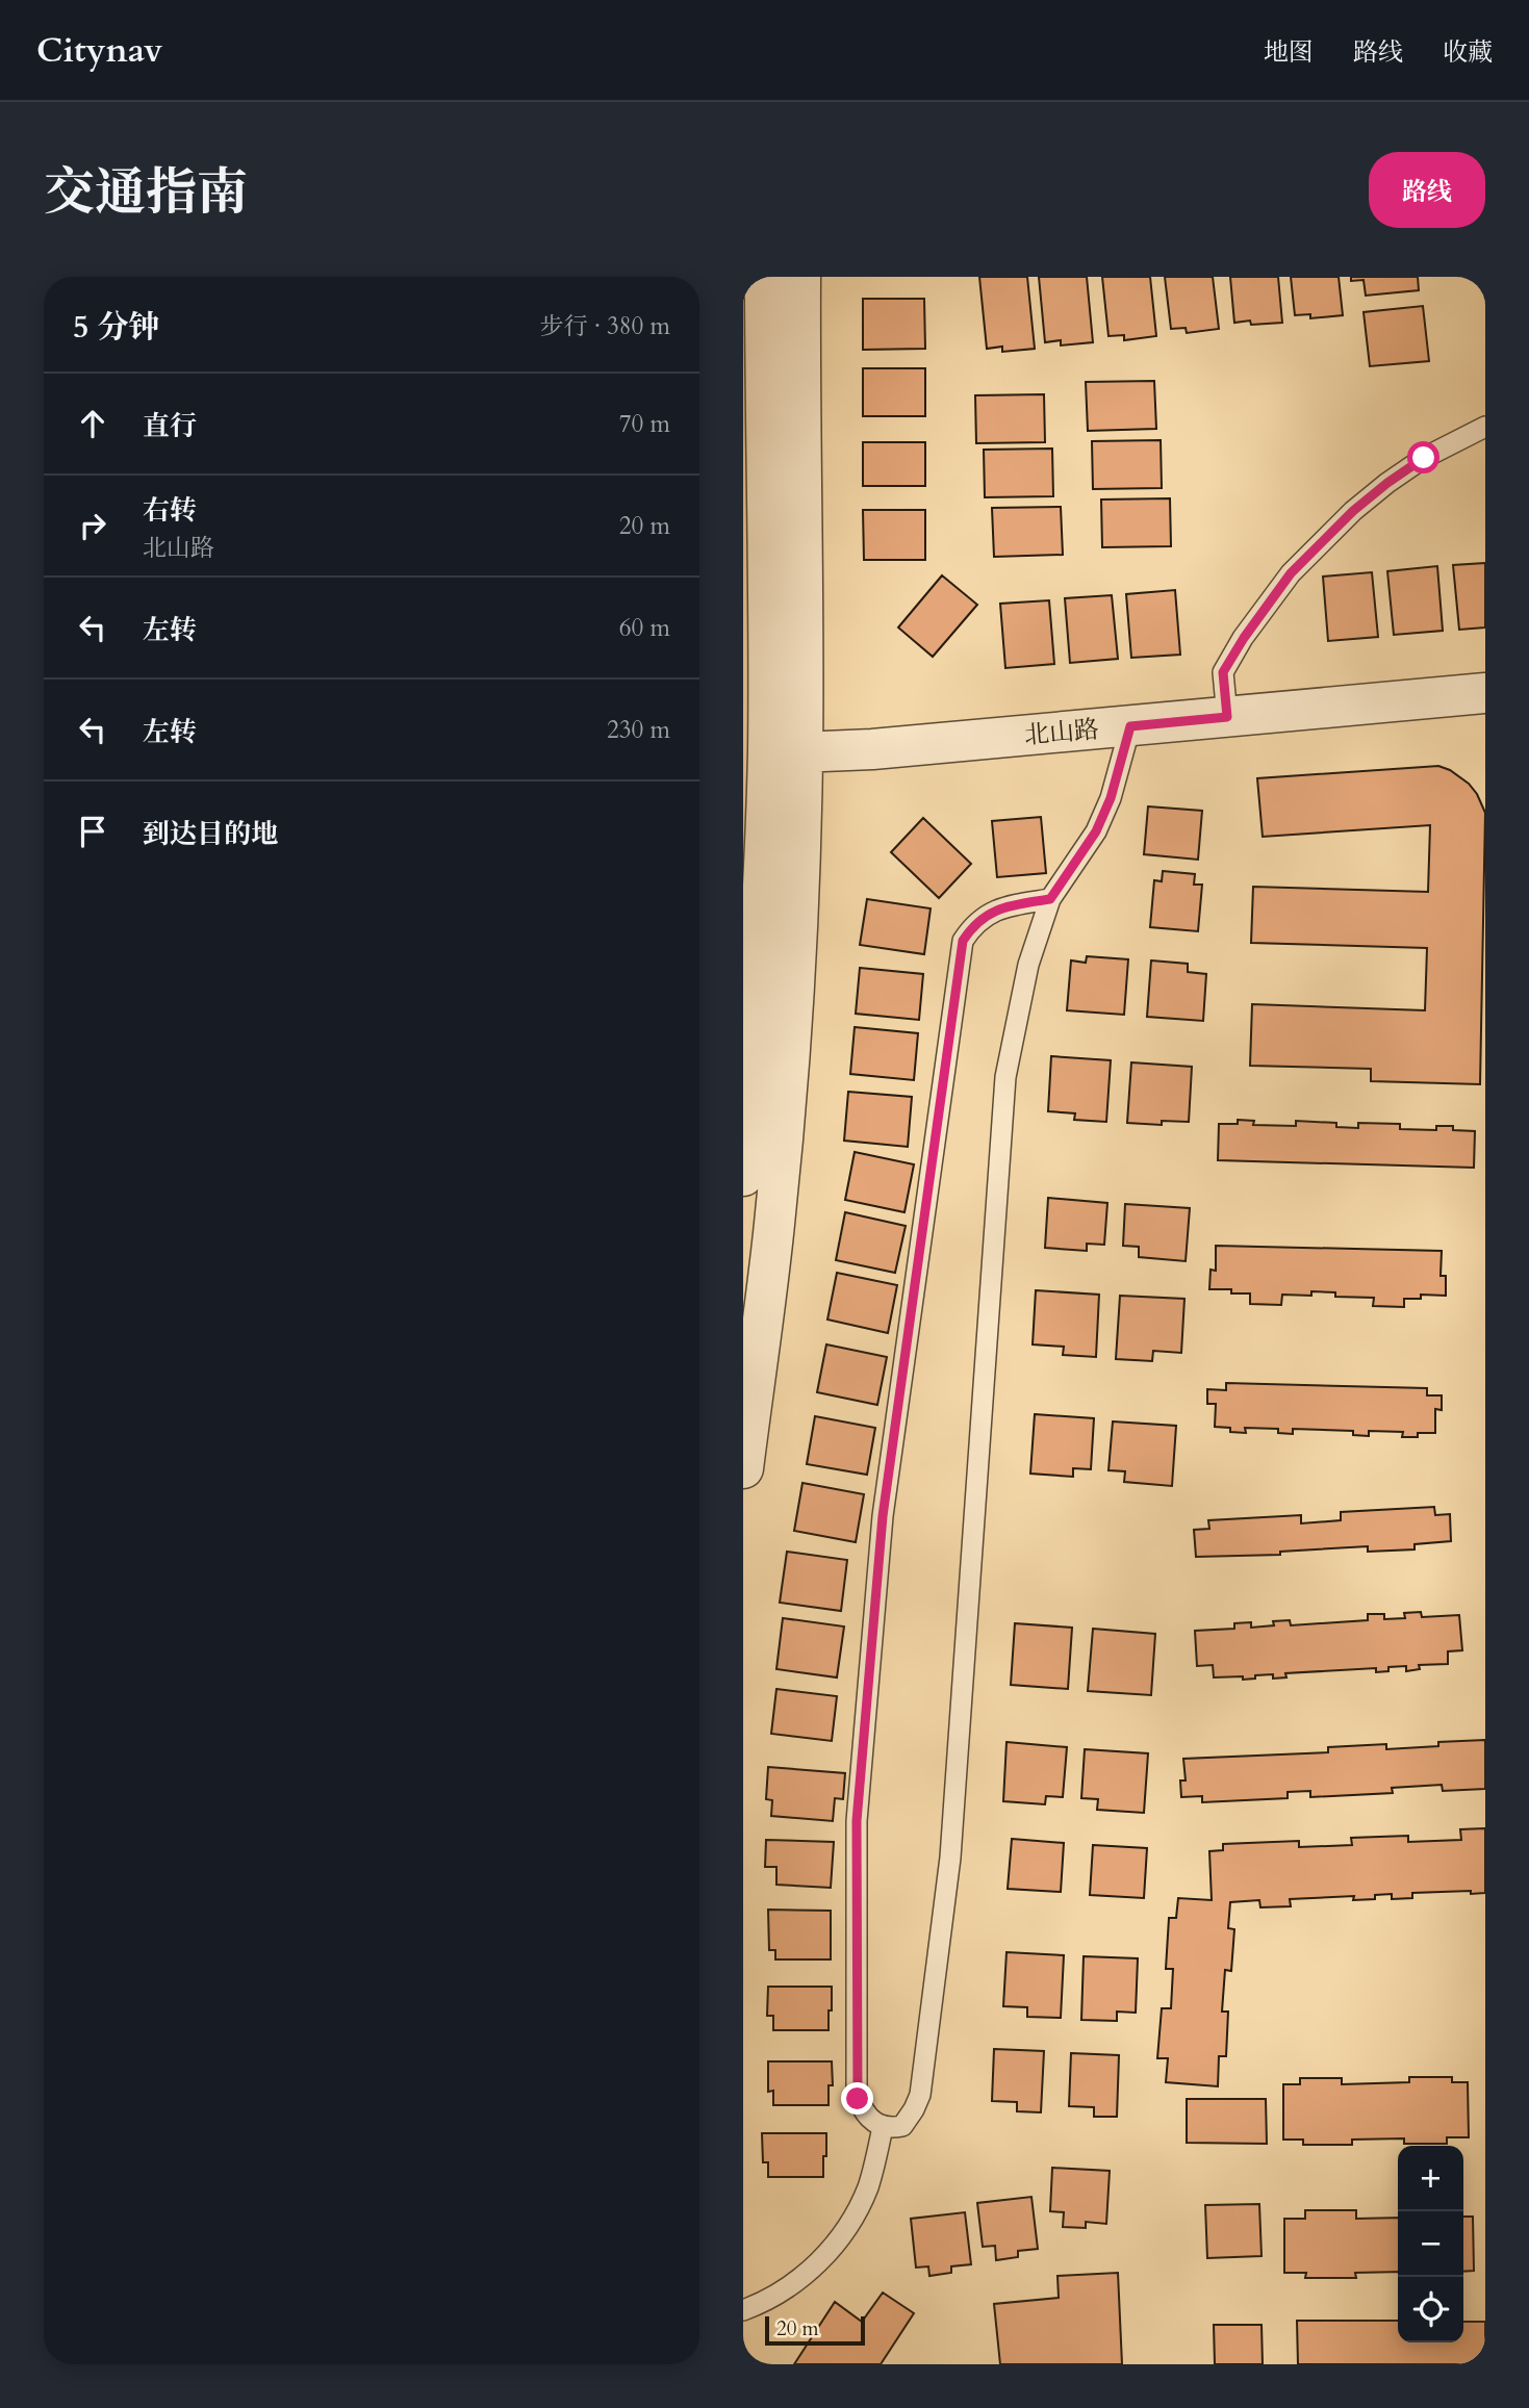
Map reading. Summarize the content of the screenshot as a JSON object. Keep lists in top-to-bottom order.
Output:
{
  "streets": {
    "street": ["北山路"]
  },
  "scale_bar": "20 m",
  "page": {
    "header": "Citynav",
    "nav": ["地图", "路线", "收藏"],
    "title": "交通指南",
    "buttons": "路线",
    "heading": ["5 分钟", "步行 · 380 m"],
    "list": [
      ["直行", "70 m"],
      ["右转", "北山路", "20 m"],
      ["左转", "60 m"],
      ["左转", "230 m"],
      "到达目的地"
    ],
    "map_buttons": ["+", "−"],
    "scale": "20 m"
  }
}
